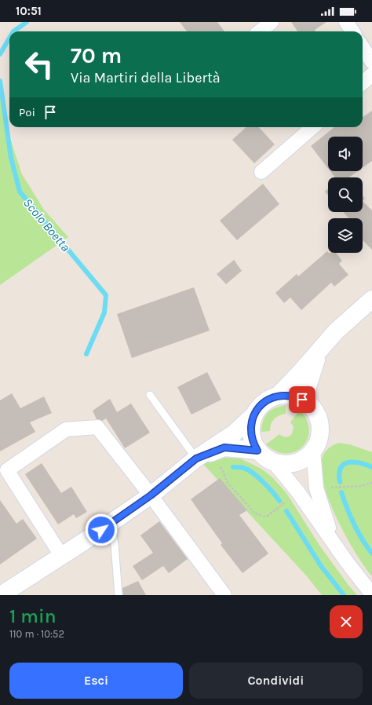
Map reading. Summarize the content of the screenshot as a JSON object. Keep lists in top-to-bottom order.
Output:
{
  "water": ["Scolo Boetta"],
  "page": {
    "status": "10:51",
    "turn": ["70 m", "Via Martiri della Libertà"],
    "then": "Poi",
    "heading": ["1 min", "110 m · 10:52"],
    "buttons": ["Esci", "Condividi"]
  }
}
